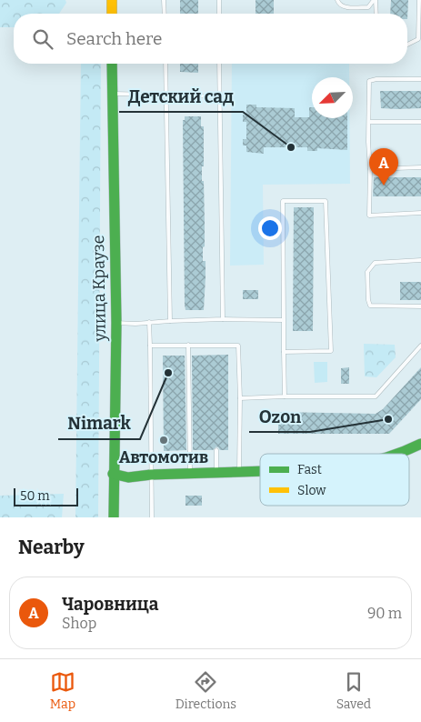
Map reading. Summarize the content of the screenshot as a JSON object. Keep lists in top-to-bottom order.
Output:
{
  "streets": {
    "main road": ["улица Краузе"]
  },
  "places": [
    "Детский сад",
    "Nimark",
    "Ozon",
    "Автомотив"
  ],
  "legend": ["Fast", "Slow"],
  "scale_bar": "50 m",
  "north": "bottom left",
  "page": {
    "search": "Search here",
    "pins": "A",
    "scale": "50 m",
    "heading": "Nearby",
    "list": [
      {
        "mark": "A",
        "name": "Чаровница",
        "note": "Shop",
        "value": "90 m"
      }
    ],
    "nav": ["Map", "Directions", "Saved"]
  }
}
